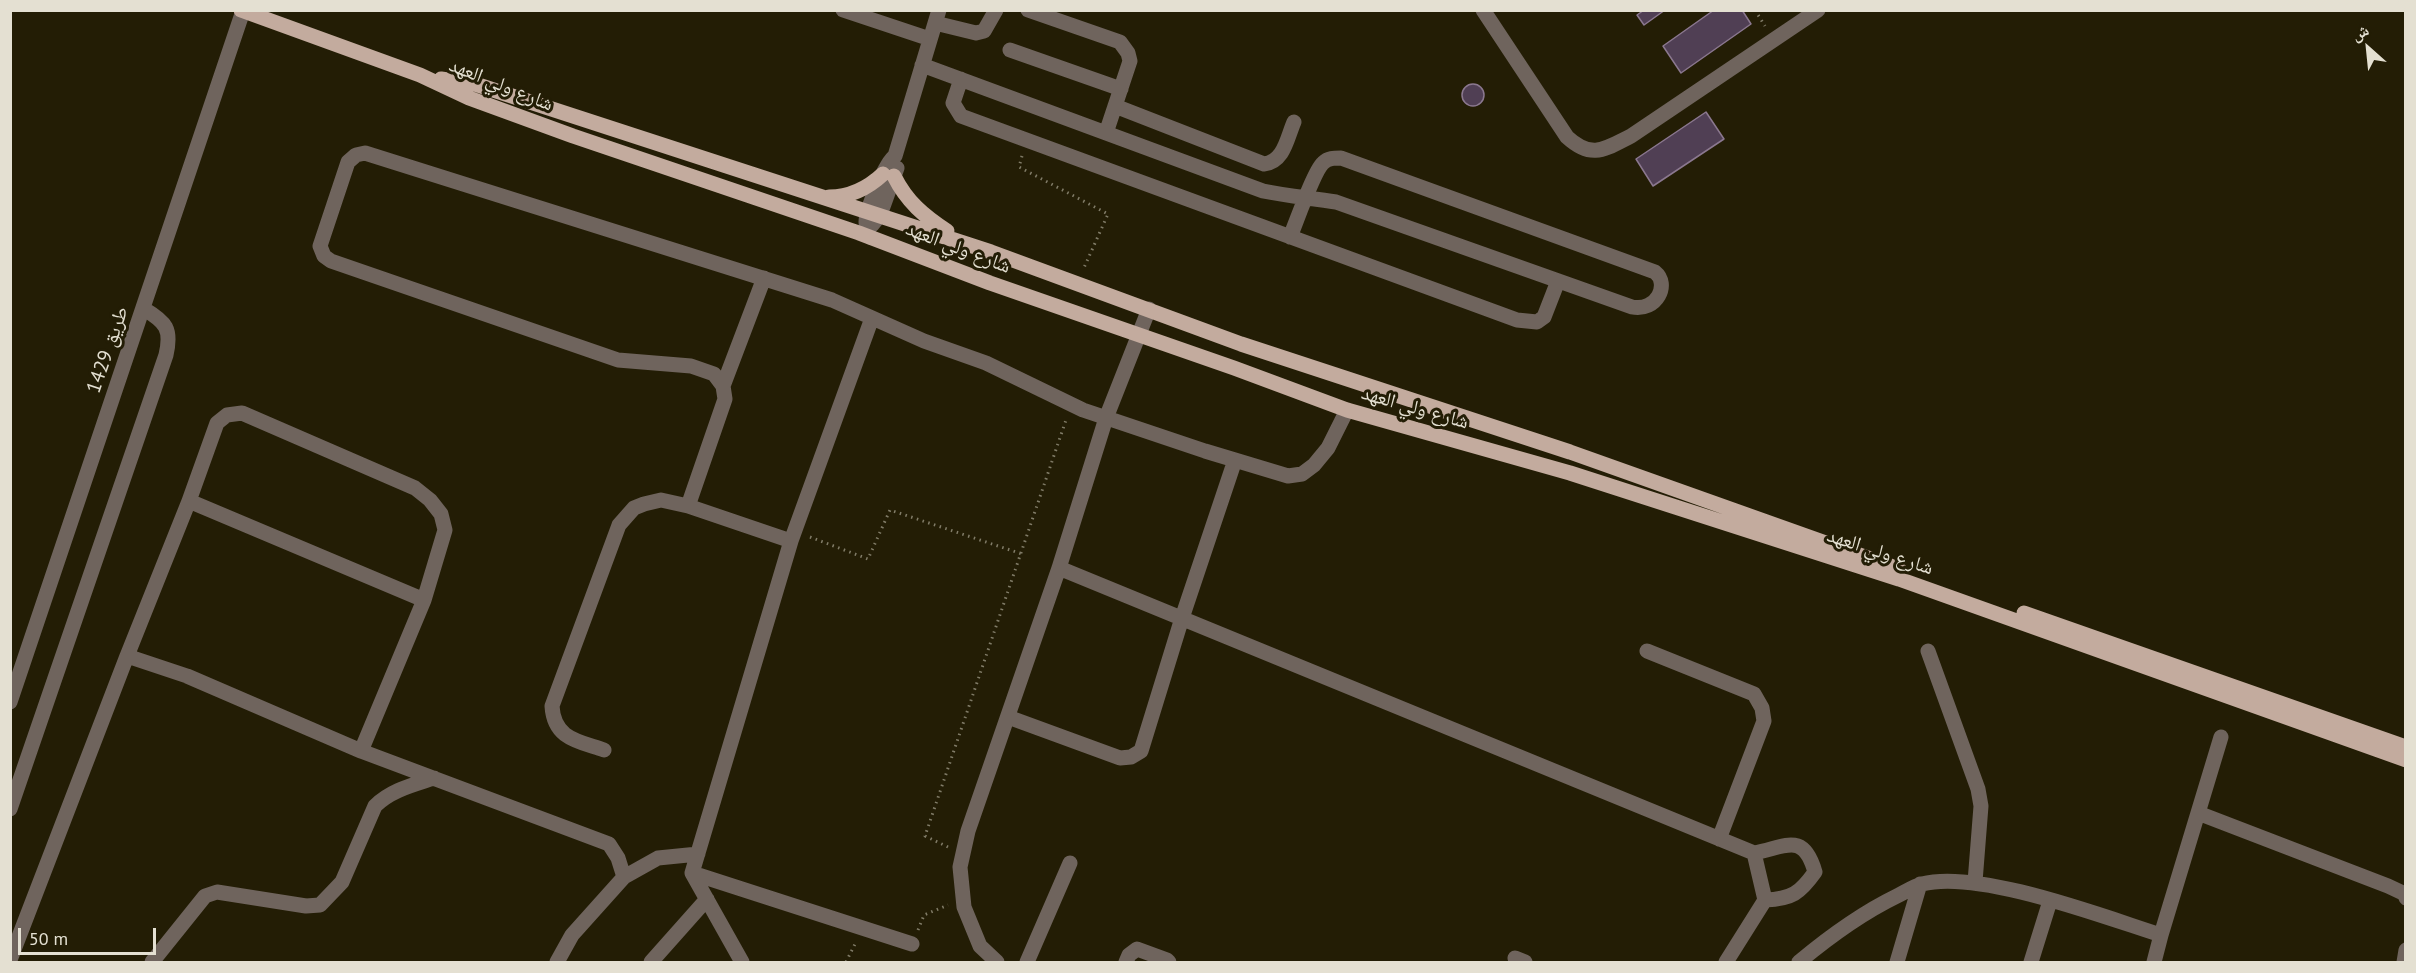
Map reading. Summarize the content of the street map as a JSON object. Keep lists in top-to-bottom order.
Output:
{
  "streets": {
    "main road": ["شارع ولي العهد"],
    "street": ["طريق 1429"]
  },
  "crossings": [
    ["شارع ولي العهد", "طريق 1429"]
  ],
  "scale_bar": "50 m",
  "north": "top left"
}
